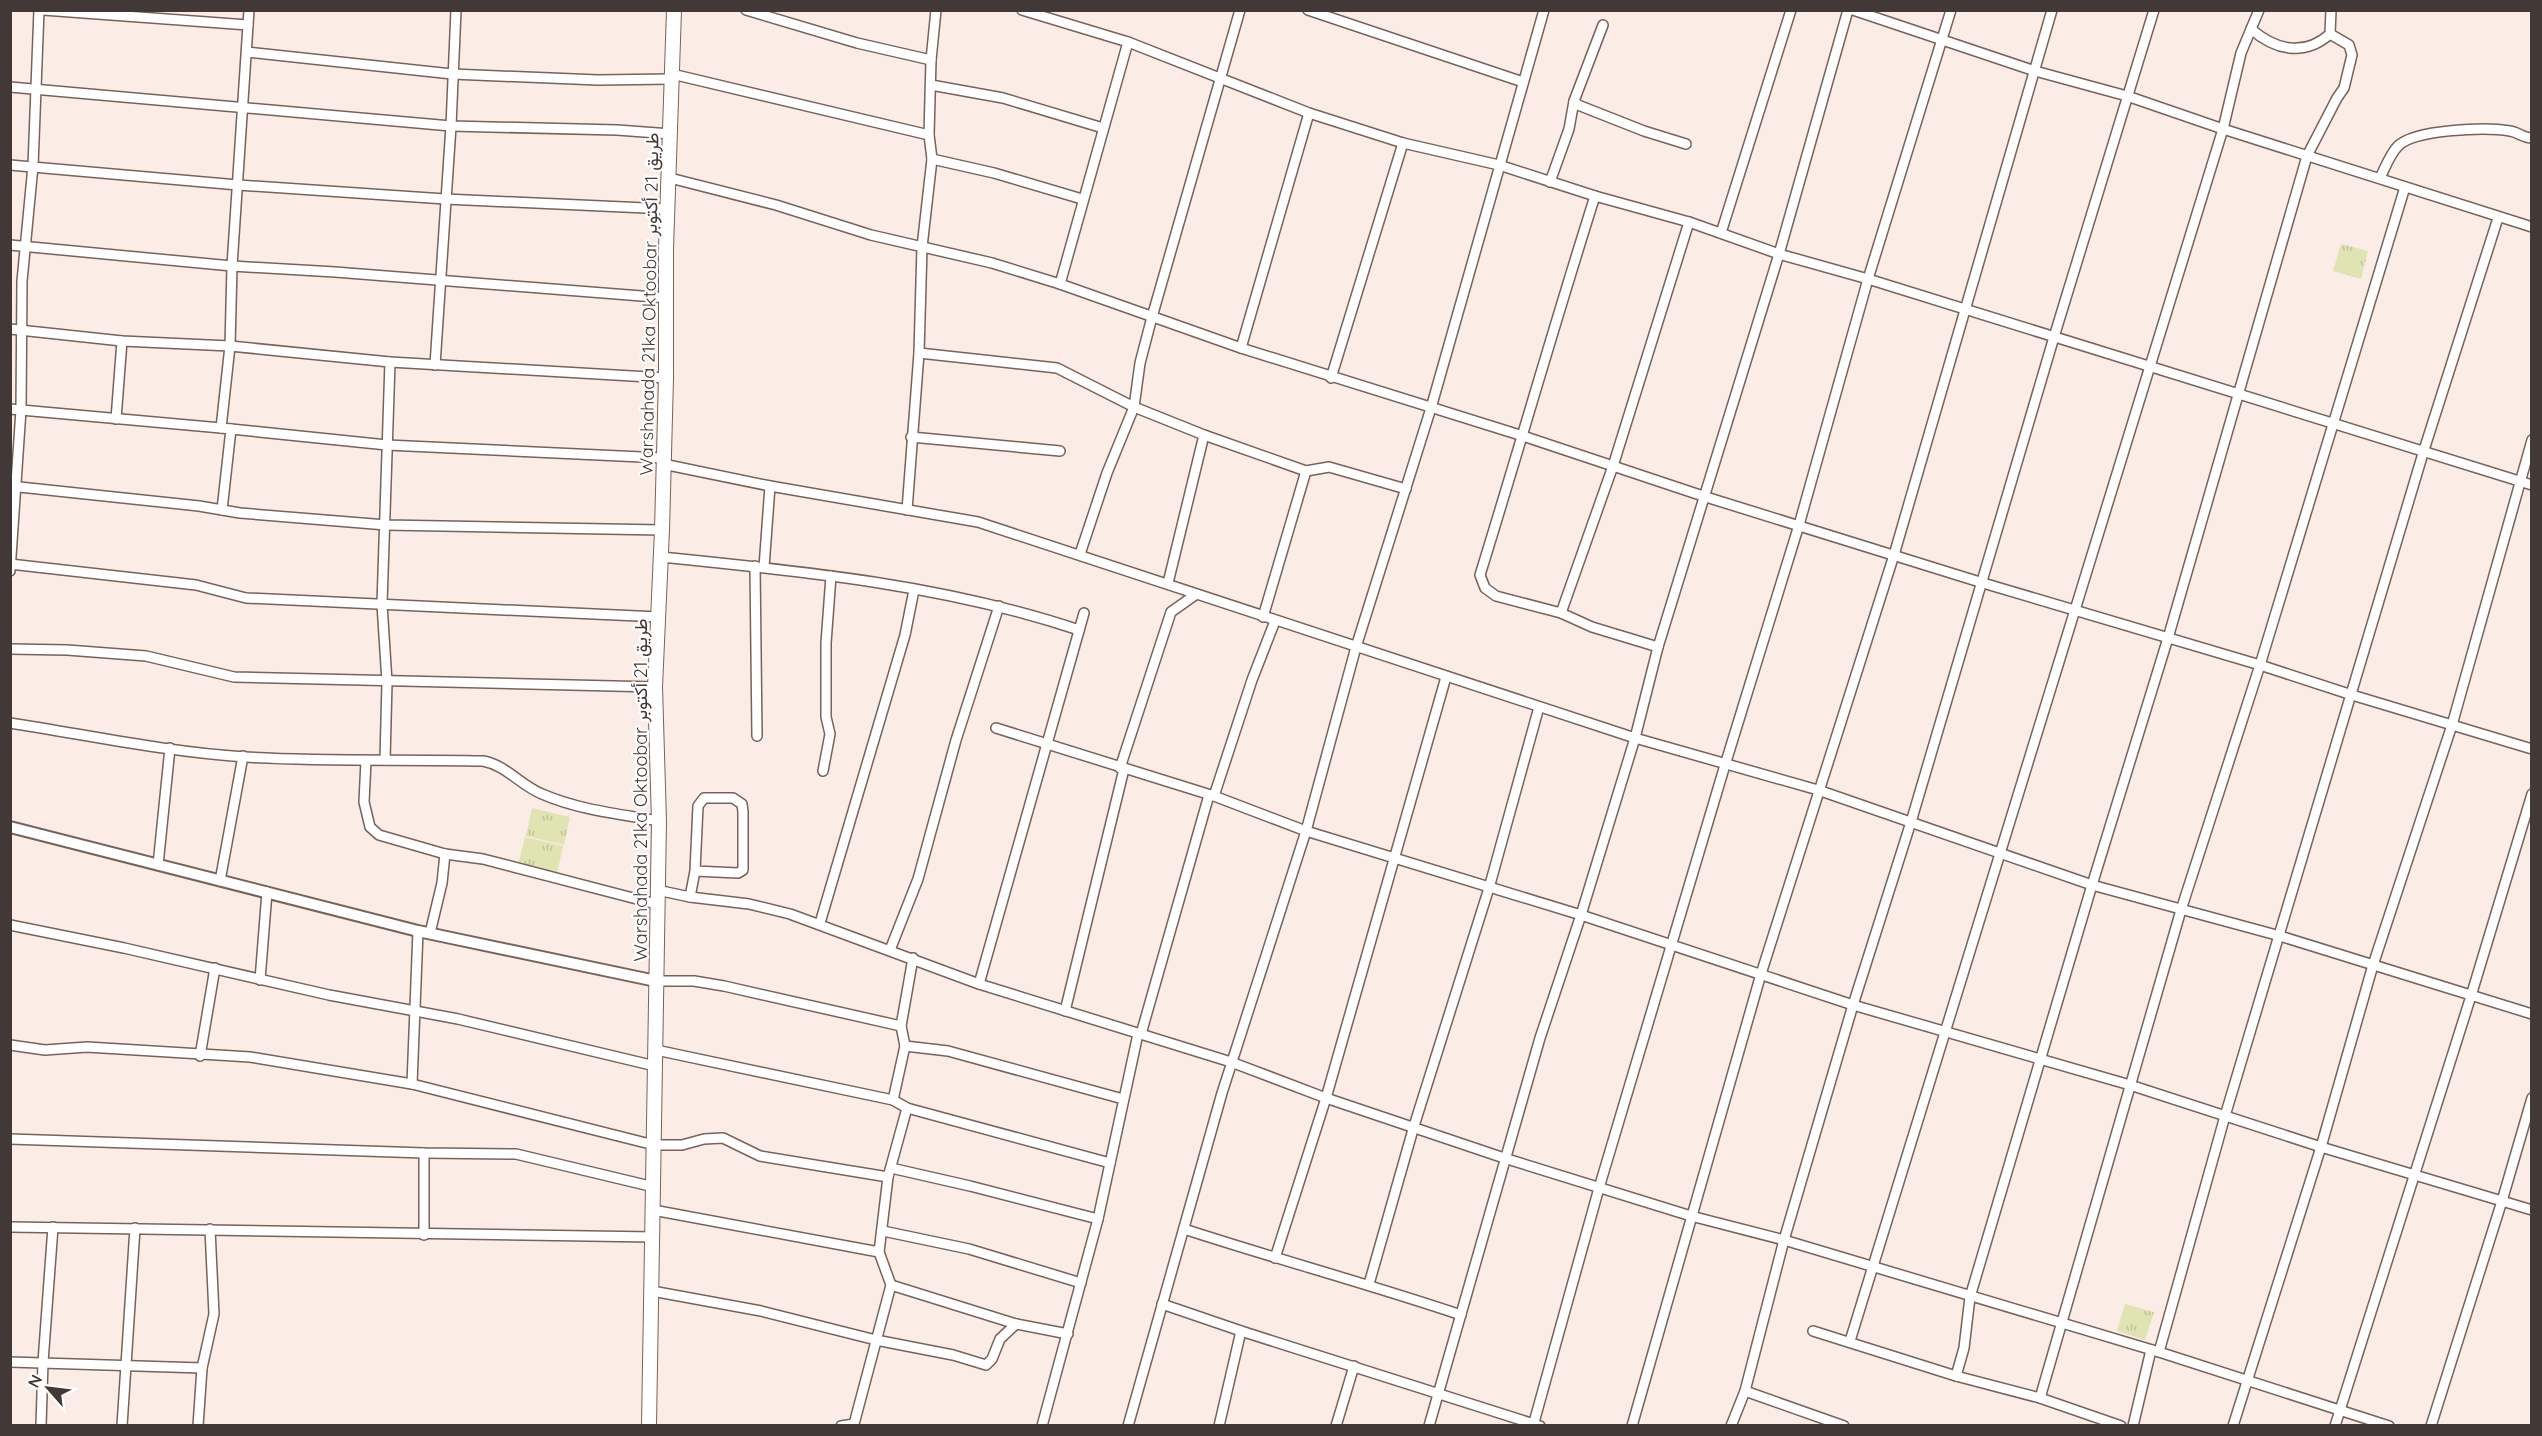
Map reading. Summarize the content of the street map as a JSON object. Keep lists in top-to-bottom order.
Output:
{
  "streets": {
    "main road": ["Warshahada 21ka Oktoobar طريق 21 أكتوبر"]
  },
  "north": "top left"
}
